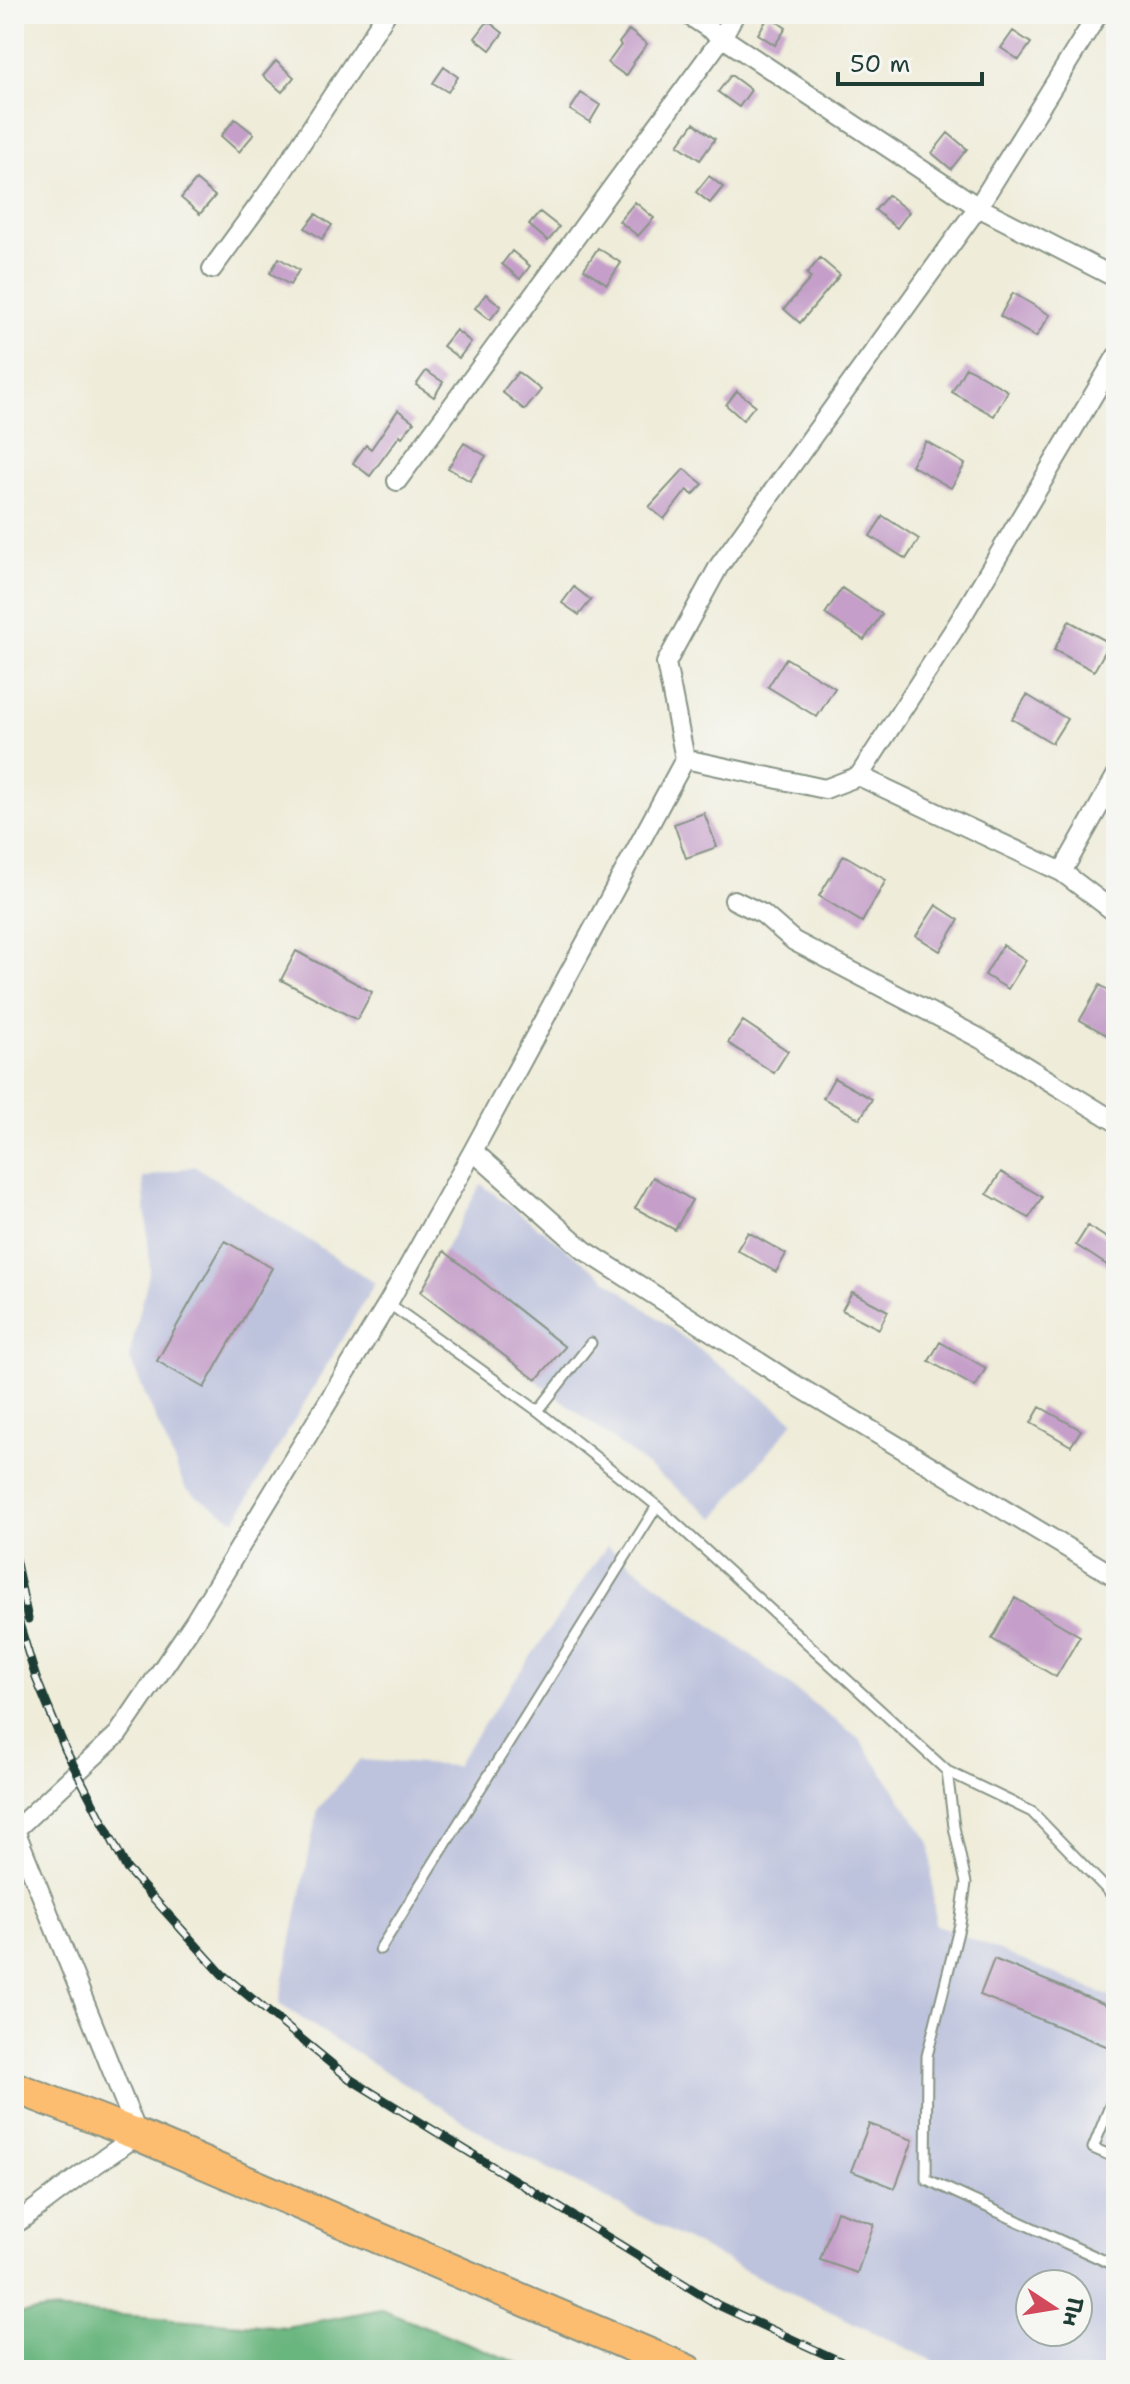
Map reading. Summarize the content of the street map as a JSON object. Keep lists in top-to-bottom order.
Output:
{
  "scale_bar": "50 m",
  "north": "right"
}
